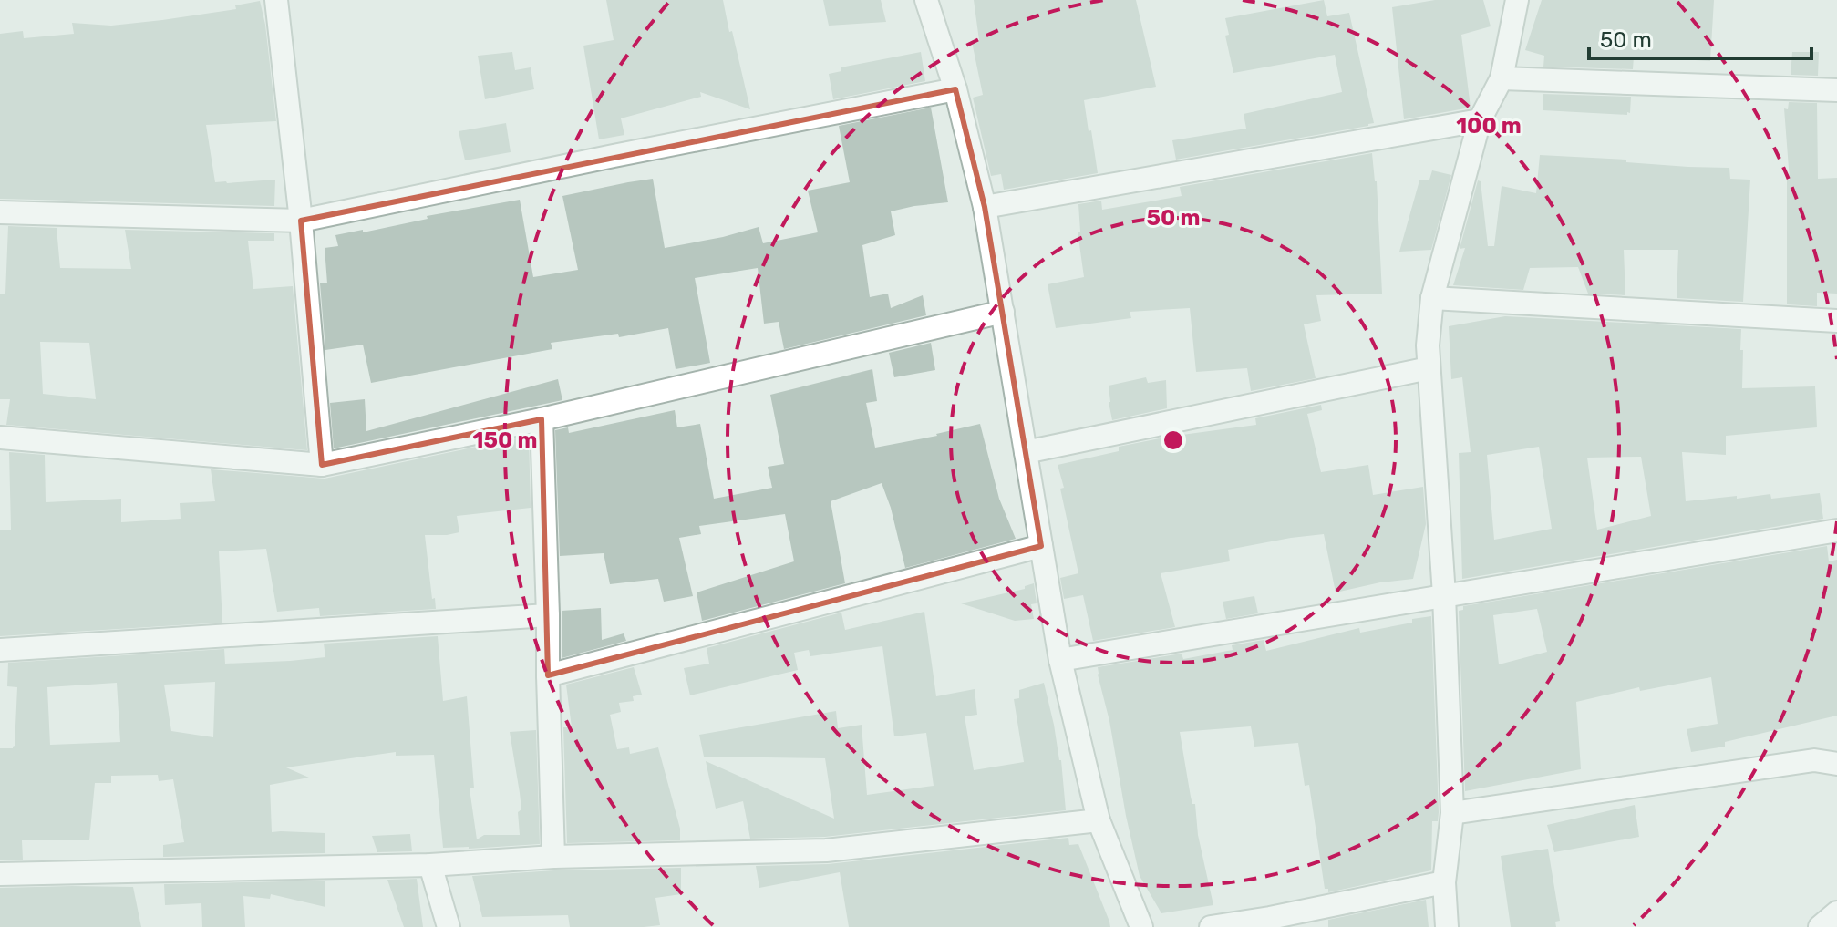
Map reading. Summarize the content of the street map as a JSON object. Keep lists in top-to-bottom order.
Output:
{
  "scale_bar": "50 m",
  "rings": ["100 m", "50 m", "150 m"]
}
